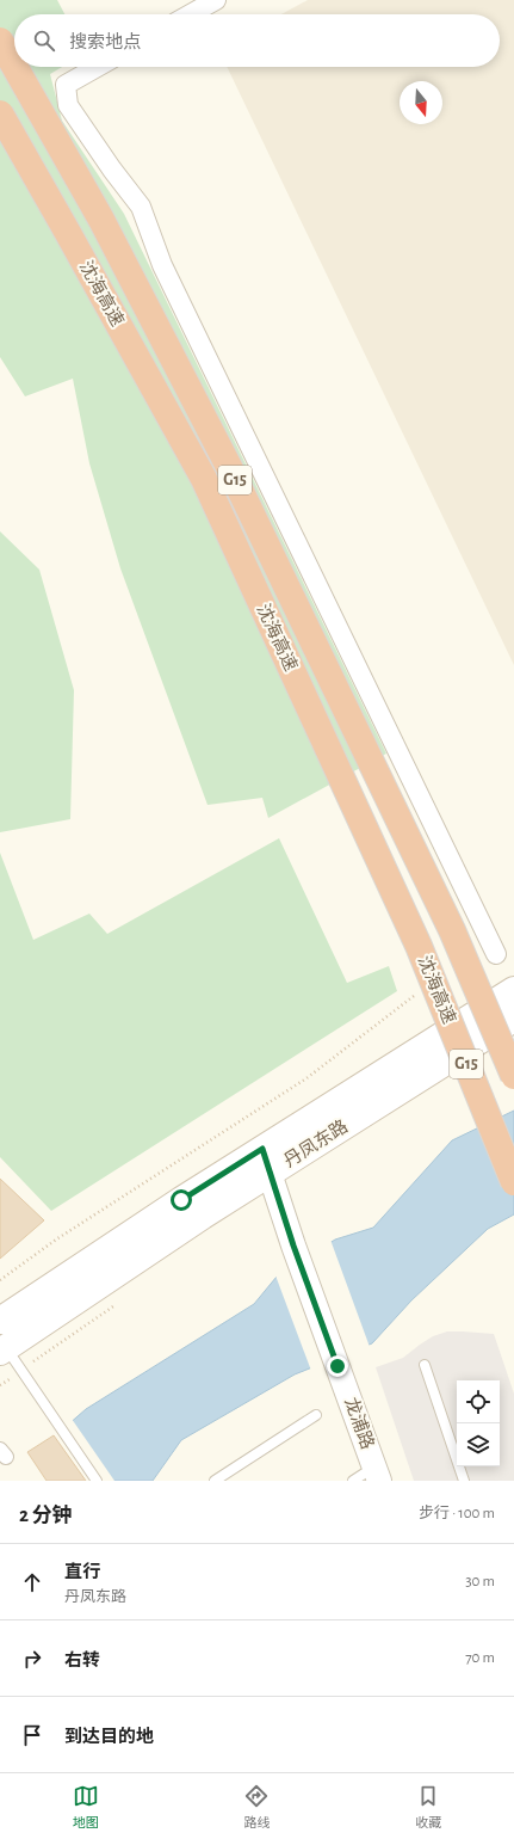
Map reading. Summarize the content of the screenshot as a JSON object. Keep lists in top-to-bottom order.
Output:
{
  "streets": {
    "highway": ["沈海高速", "G15"],
    "main road": ["丹凤东路"],
    "street": ["龙浦路"]
  },
  "crossings": [
    ["丹凤东路", "龙浦路"]
  ],
  "north": "bottom",
  "page": {
    "search": "搜索地点",
    "heading": ["2 分钟", "步行 · 100 m"],
    "list": [
      ["直行", "丹凤东路", "30 m"],
      ["右转", "70 m"],
      "到达目的地"
    ],
    "nav": ["地图", "路线", "收藏"]
  }
}
